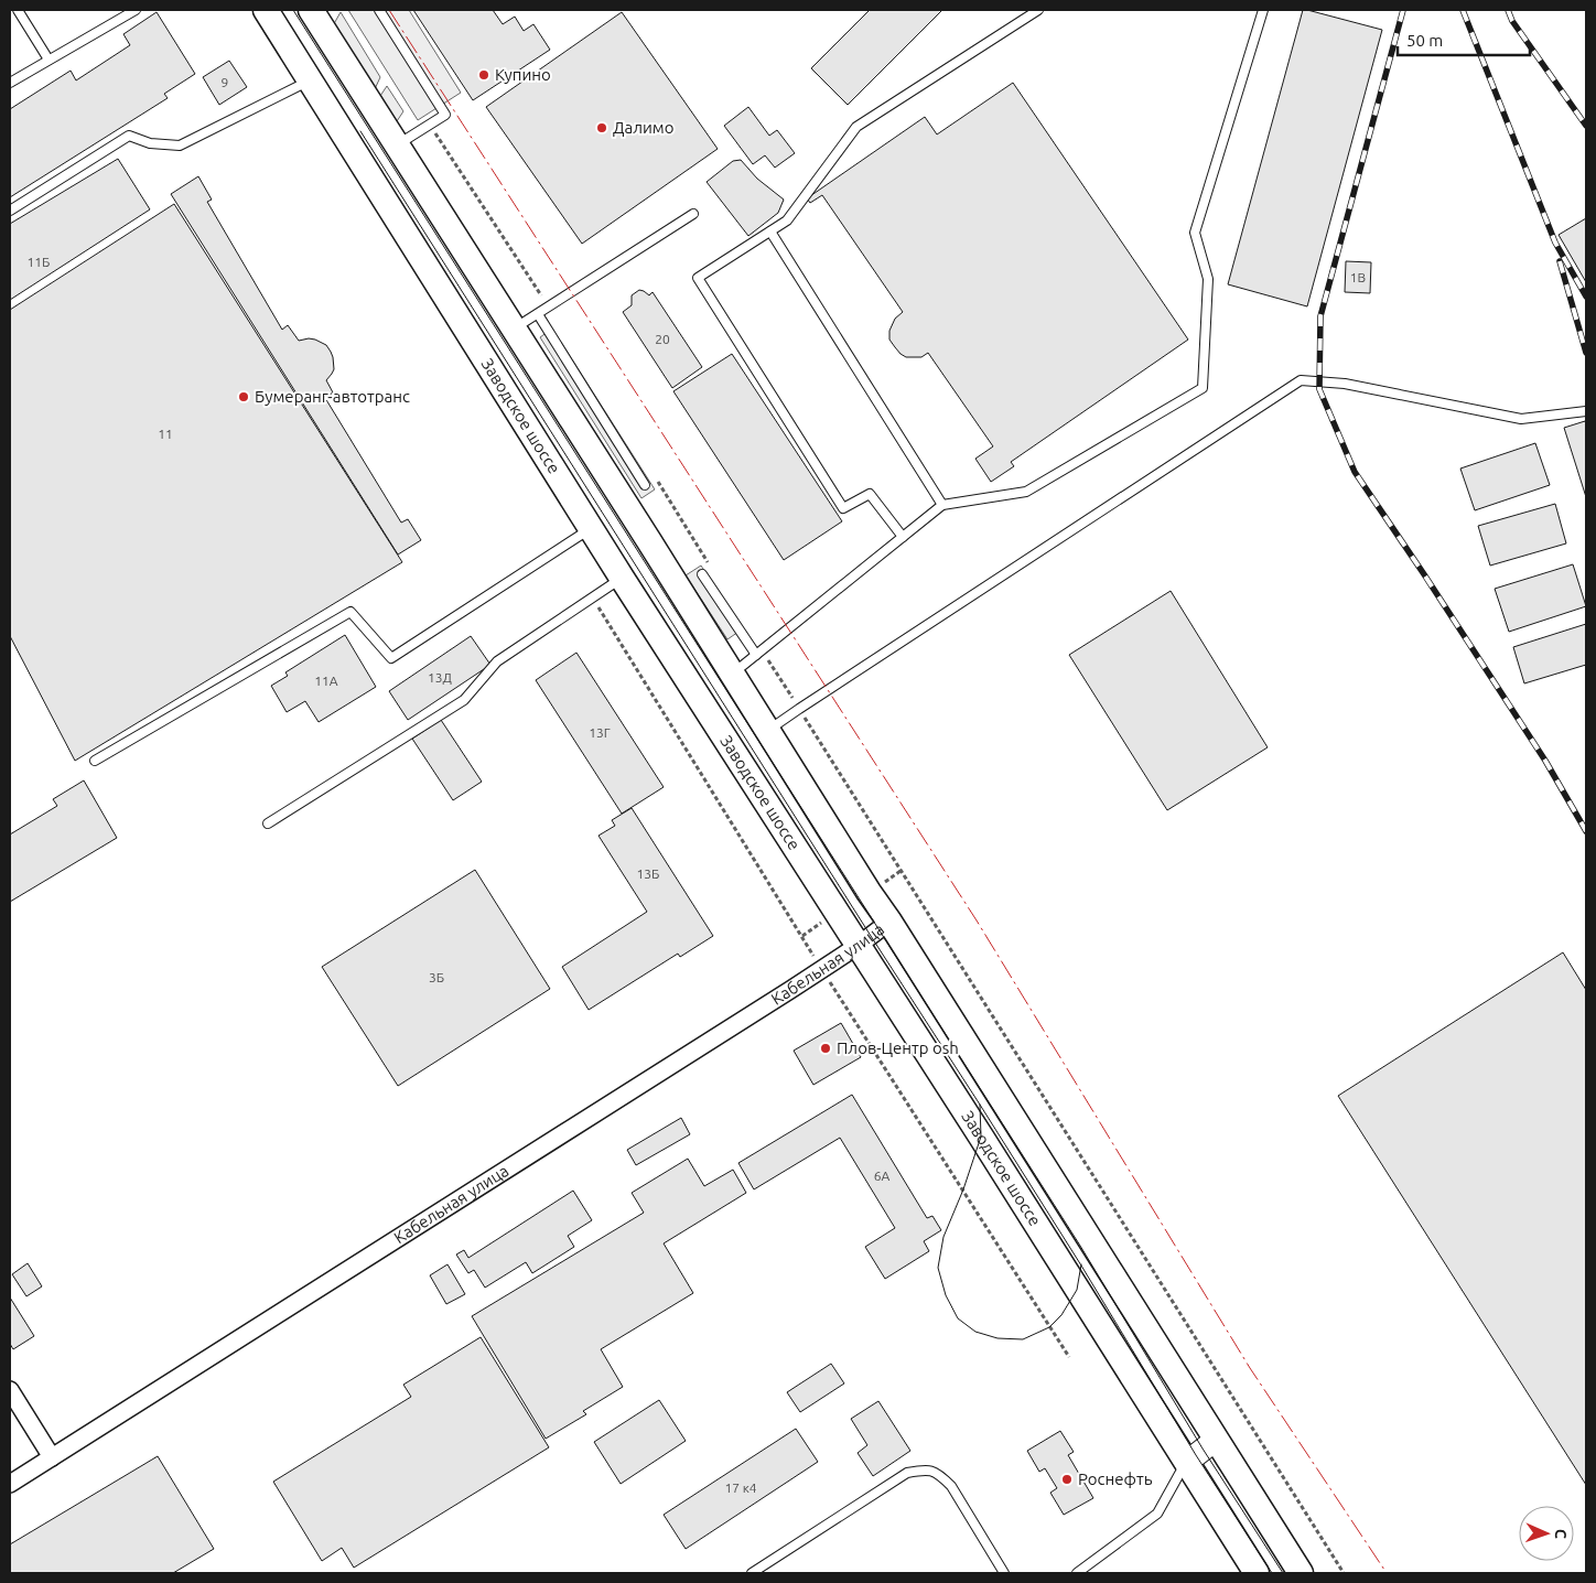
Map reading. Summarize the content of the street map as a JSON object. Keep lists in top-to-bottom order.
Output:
{
  "streets": {
    "main road": ["Заводское шоссе"],
    "street": ["Кабельная улица"]
  },
  "crossings": [
    ["Заводское шоссе", "Кабельная улица"]
  ],
  "places": [
    "Купино",
    "Далимо",
    "Бумеранг-автотранс",
    "Плов-Центр osh",
    "Роснефть"
  ],
  "house_numbers": [
    "9",
    "11Б",
    "1В",
    "20",
    "11",
    "13Д",
    "11А",
    "13Г",
    "13Б",
    "3Б",
    "6А",
    "17 к4"
  ],
  "scale_bar": "50 m",
  "north": "right"
}
